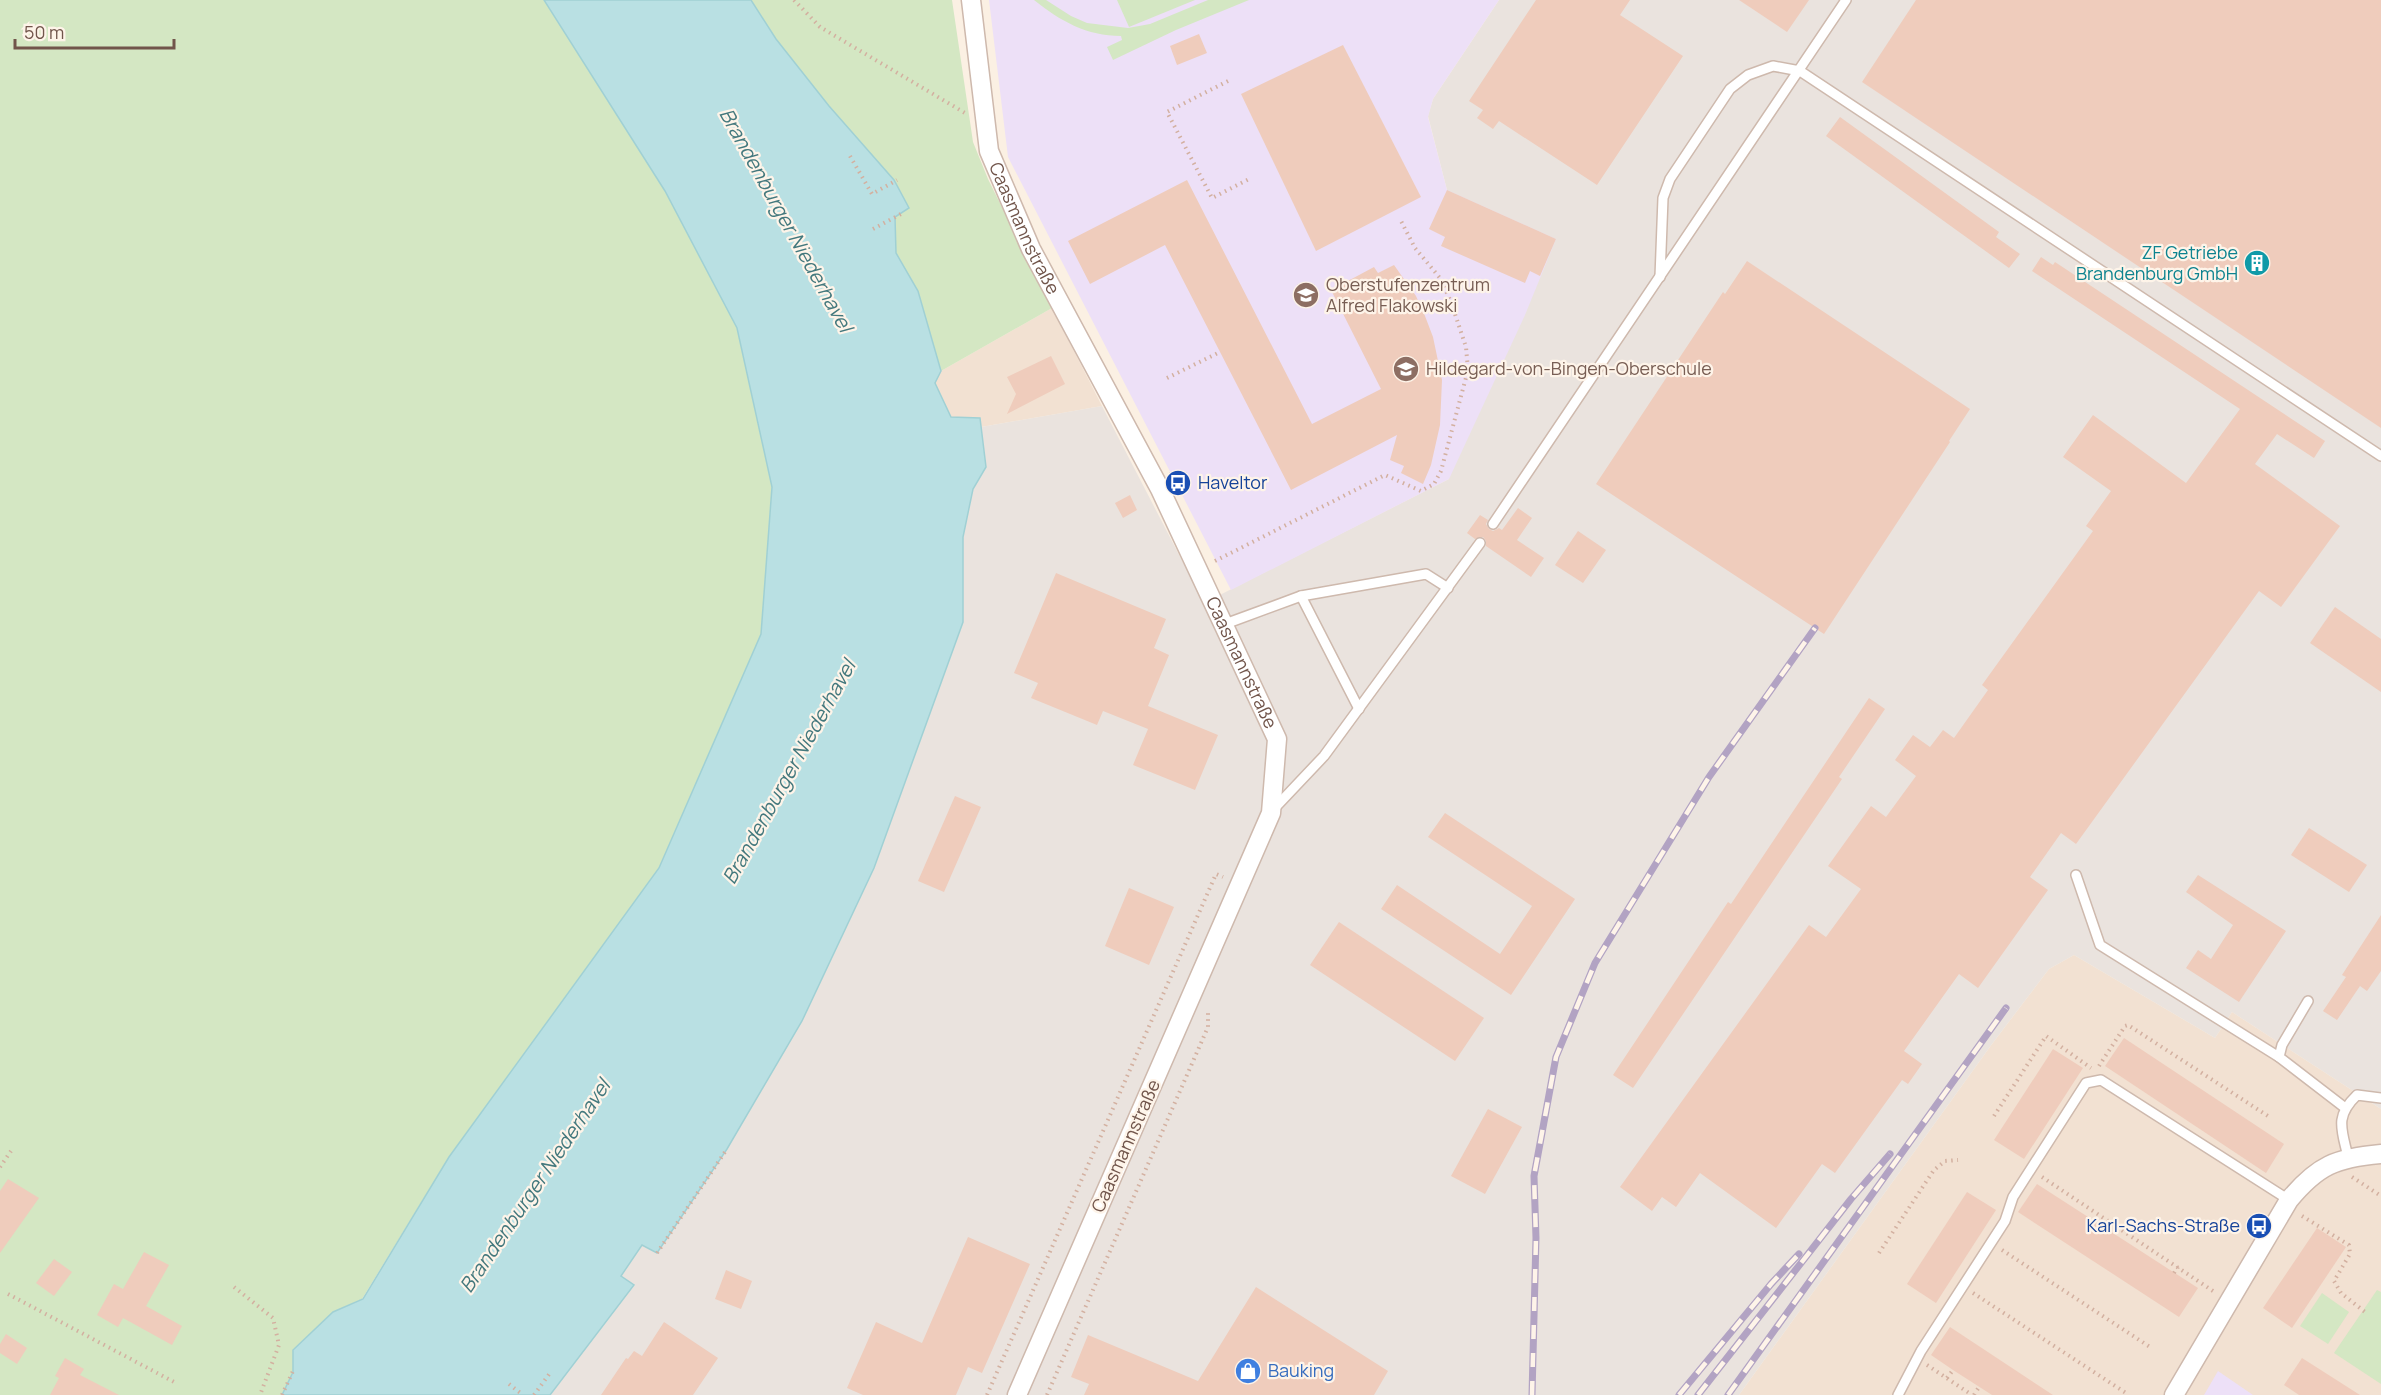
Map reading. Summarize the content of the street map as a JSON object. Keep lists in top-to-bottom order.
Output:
{
  "streets": {
    "street": ["Caasmannstraße"]
  },
  "water": ["Brandenburger Niederhavel"],
  "places": {
    "building": ["ZF Getriebe Brandenburg GmbH"],
    "school or university": ["Oberstufenzentrum Alfred Flakowski", "Hildegard-von-Bingen-Oberschule"],
    "bus stop": ["Haveltor", "Karl-Sachs-Straße"],
    "shop": ["Bauking"]
  },
  "scale_bar": "50 m"
}
